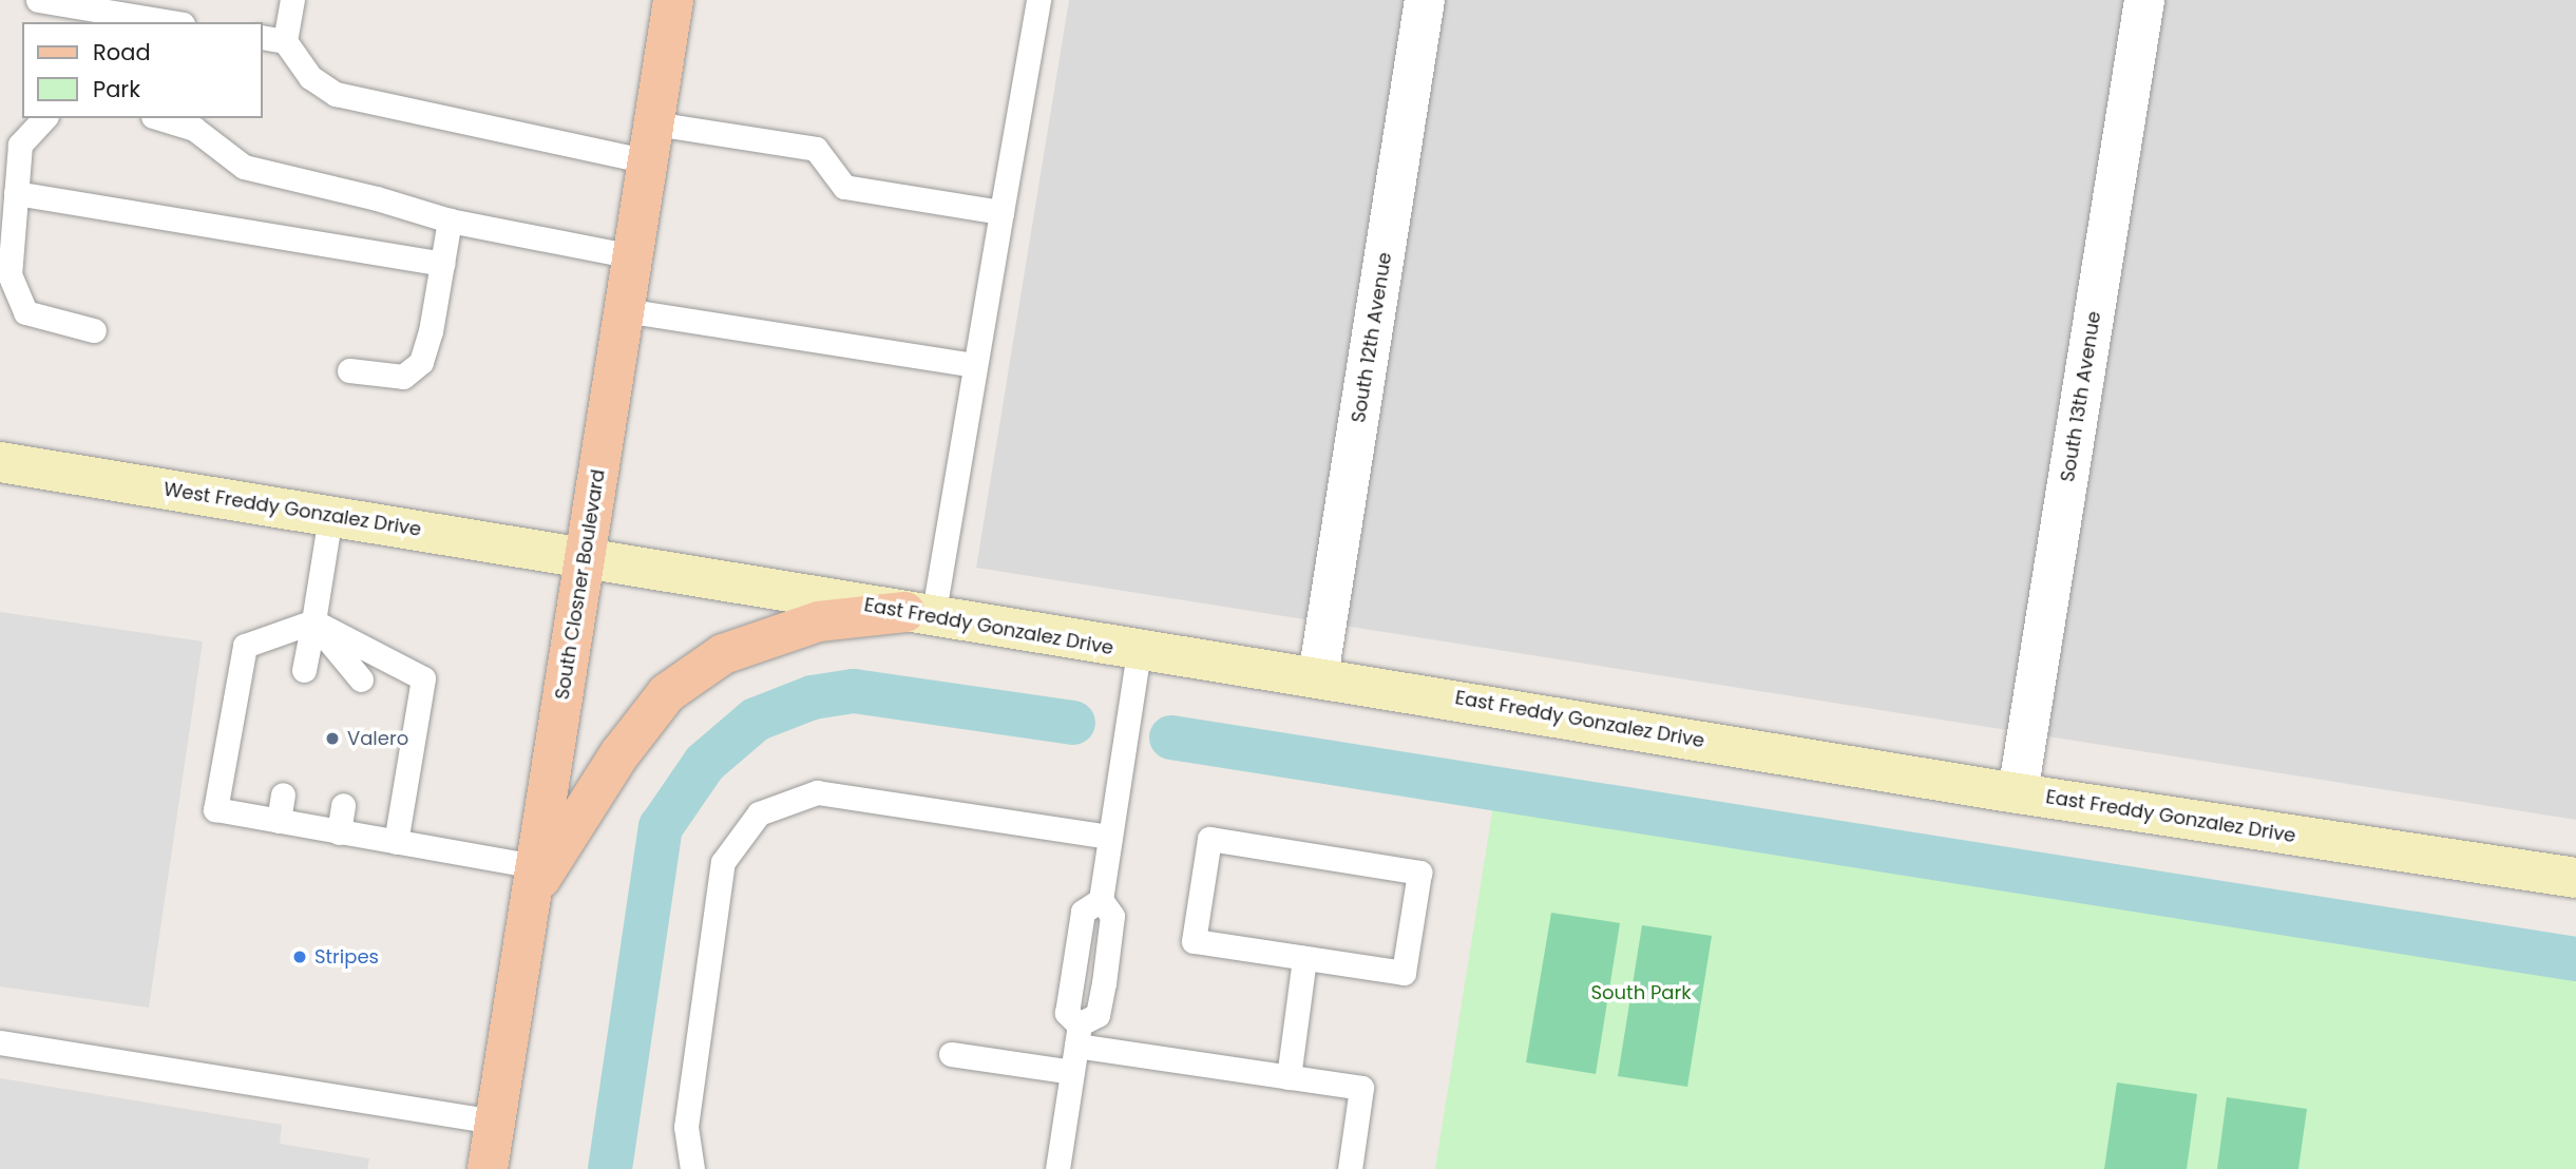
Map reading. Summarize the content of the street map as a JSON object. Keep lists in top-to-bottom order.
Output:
{
  "streets": {
    "main road": ["West Freddy Gonzalez Drive", "South Closner Boulevard", "East Freddy Gonzalez Drive"],
    "street": ["South 12th Avenue", "South 13th Avenue"]
  },
  "crossings": [
    ["South 12th Avenue", "East Freddy Gonzalez Drive"],
    ["South 13th Avenue", "East Freddy Gonzalez Drive"],
    ["West Freddy Gonzalez Drive", "South Closner Boulevard"],
    ["West Freddy Gonzalez Drive", "East Freddy Gonzalez Drive"],
    ["South Closner Boulevard", "East Freddy Gonzalez Drive"]
  ],
  "parks": ["South Park"],
  "places": ["Valero", "Stripes"],
  "legend": ["Road", "Park"]
}
